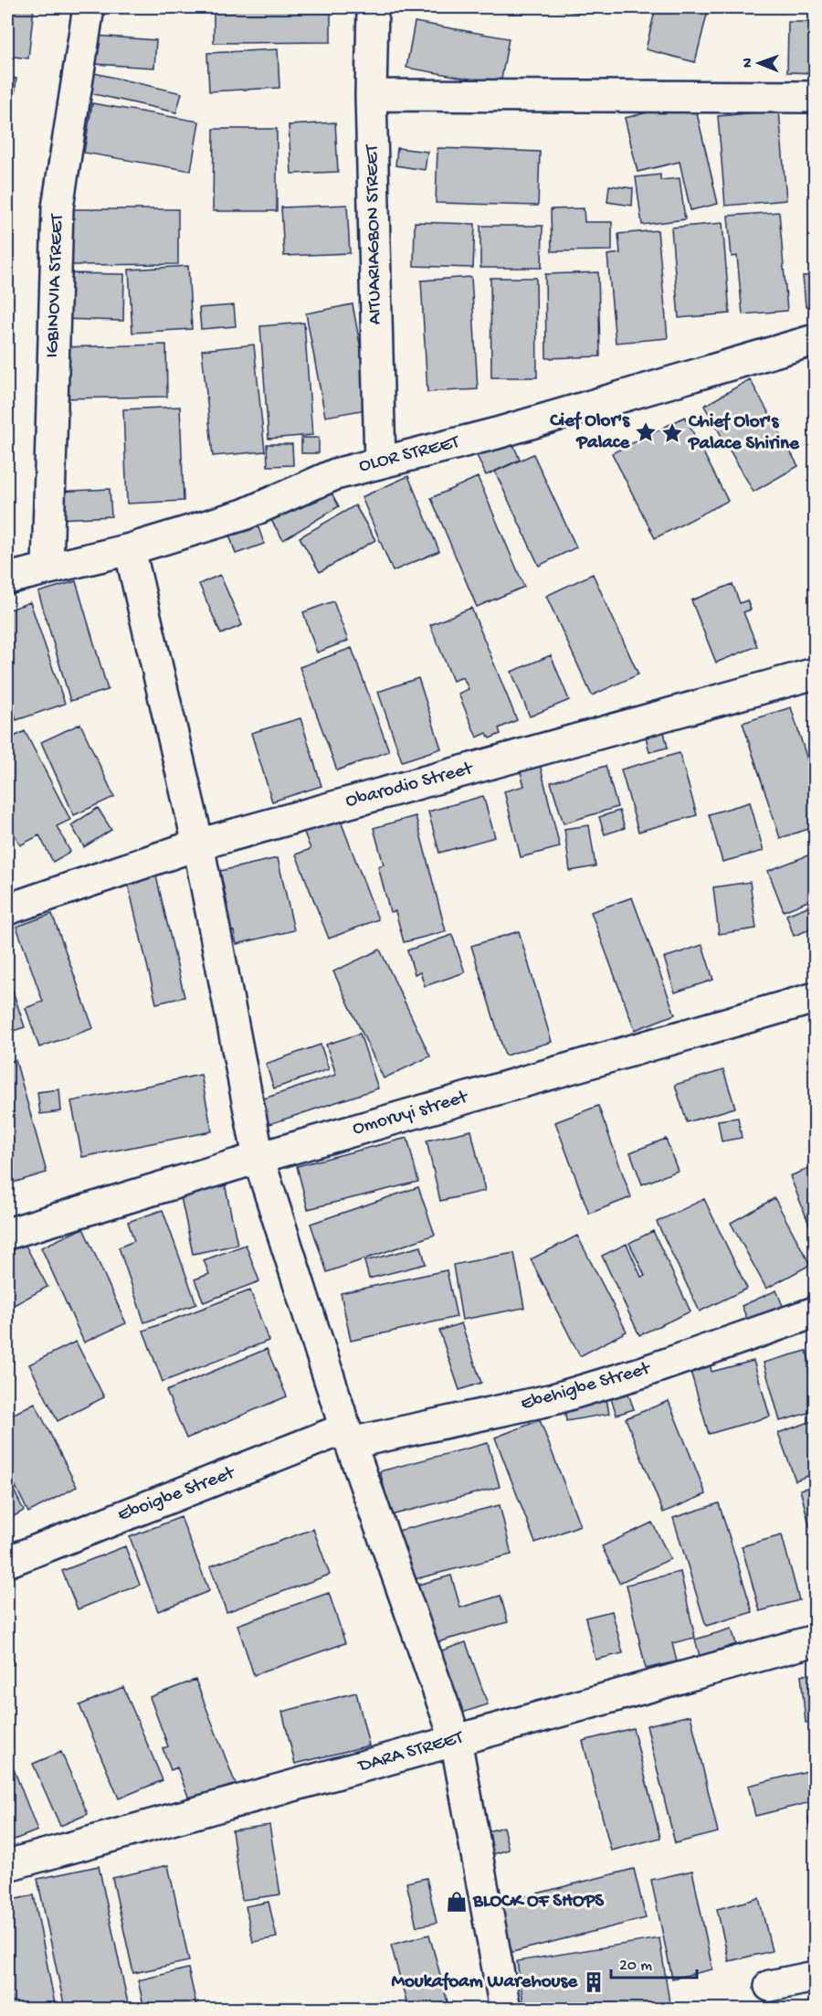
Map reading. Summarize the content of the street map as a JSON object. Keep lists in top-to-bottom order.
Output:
{
  "streets": {
    "street": [
      "AITUARIAGBON STREET",
      "IGBINOVIA STREET",
      "OLOR STREET",
      "Obarodio Street",
      "Omoruyi street",
      "Ebehigbe Street",
      "Eboigbe Street",
      "DARA STREET"
    ]
  },
  "crossings": [
    ["AITUARIAGBON STREET", "OLOR STREET"],
    ["IGBINOVIA STREET", "OLOR STREET"],
    ["Ebehigbe Street", "Eboigbe Street"]
  ],
  "places": {
    "place": ["Cief Olor's Palace", "Chief Olor's Palace Shirine"],
    "shop": ["BLOCK OF SHOPS"],
    "building": ["Moukafoam Warehouse"]
  },
  "scale_bar": "20 m",
  "north": "left"
}
